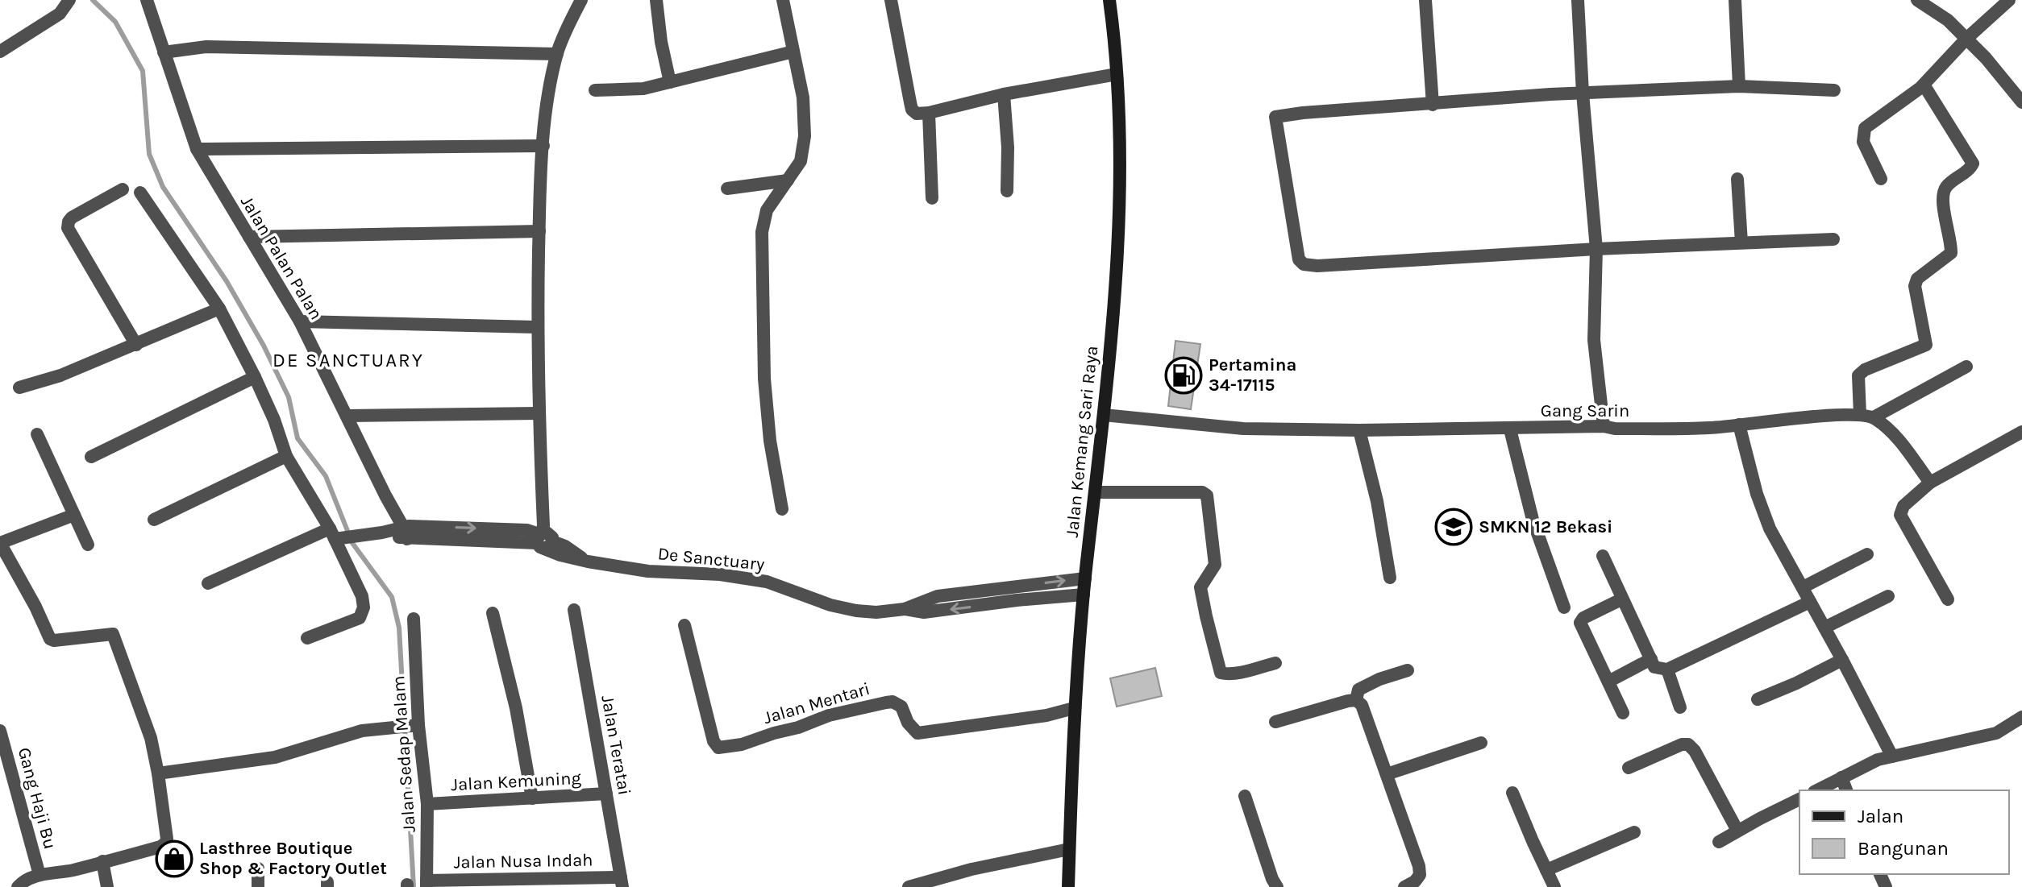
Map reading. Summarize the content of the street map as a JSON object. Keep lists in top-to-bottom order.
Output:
{
  "streets": {
    "main road": ["Jalan Kemang Sari Raya"],
    "street": [
      "Jalan Palan Palan",
      "Gang Sarin",
      "De Sanctuary",
      "Jalan Mentari",
      "Jalan Teratai",
      "Jalan Sedap Malam",
      "Jalan Kemuning",
      "Gang Haji Bu",
      "Jalan Nusa Indah"
    ]
  },
  "crossings": [
    ["Gang Sarin", "Jalan Kemang Sari Raya"],
    ["Jalan Kemang Sari Raya", "De Sanctuary"],
    ["Jalan Kemang Sari Raya", "Jalan Mentari"],
    ["Jalan Teratai", "Jalan Kemuning"],
    ["Jalan Teratai", "Jalan Nusa Indah"],
    ["Jalan Sedap Malam", "Jalan Kemuning"],
    ["Jalan Sedap Malam", "Jalan Nusa Indah"]
  ],
  "districts": ["DE SANCTUARY"],
  "places": {
    "fuel station": ["Pertamina 34-17115"],
    "school or university": ["SMKN 12 Bekasi"],
    "shop": ["Lasthree Boutique Shop & Factory Outlet"]
  },
  "legend": ["Jalan", "Bangunan"]
}
